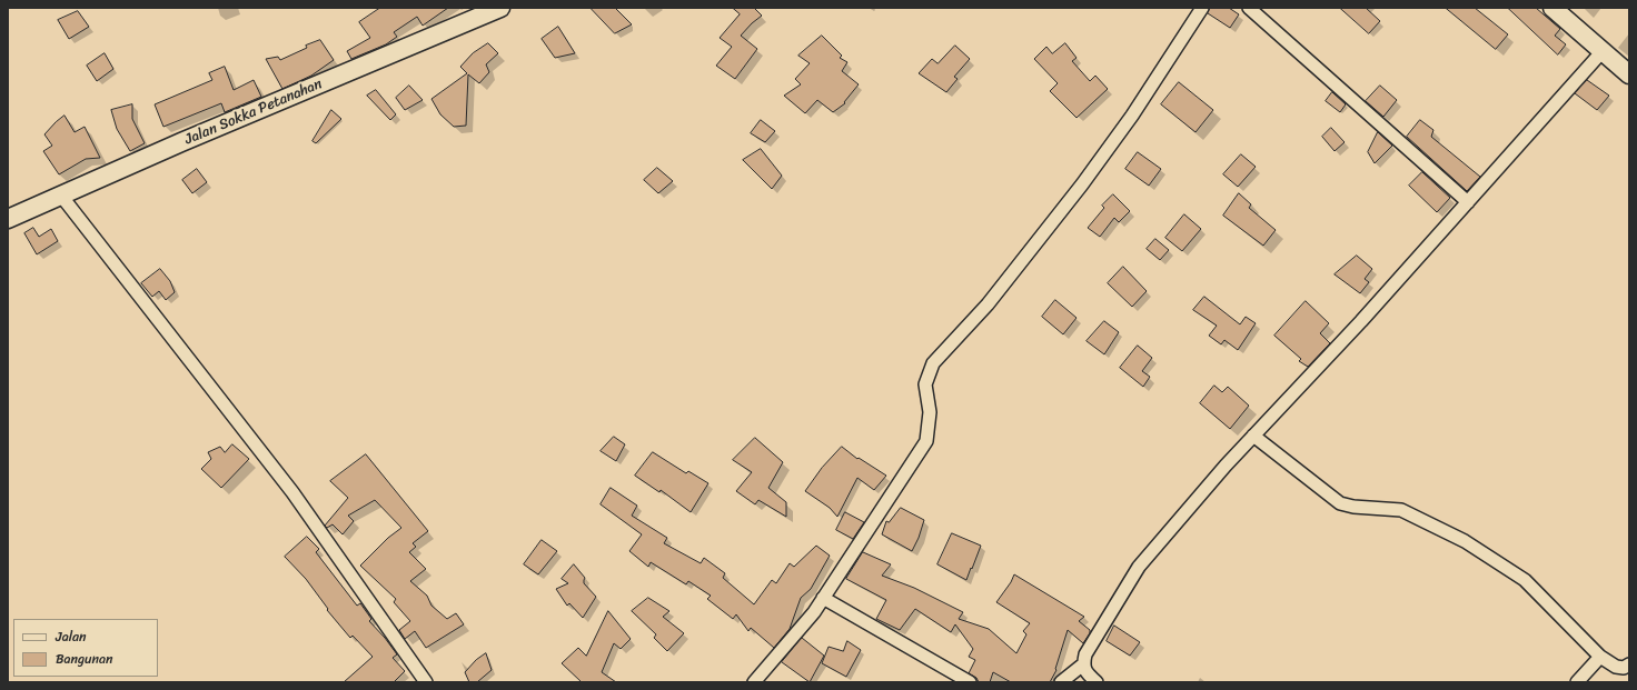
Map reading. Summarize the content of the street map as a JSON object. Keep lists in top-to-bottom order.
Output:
{
  "streets": {
    "main road": ["Jalan Sokka Petanahan"]
  },
  "legend": ["Jalan", "Bangunan"]
}
